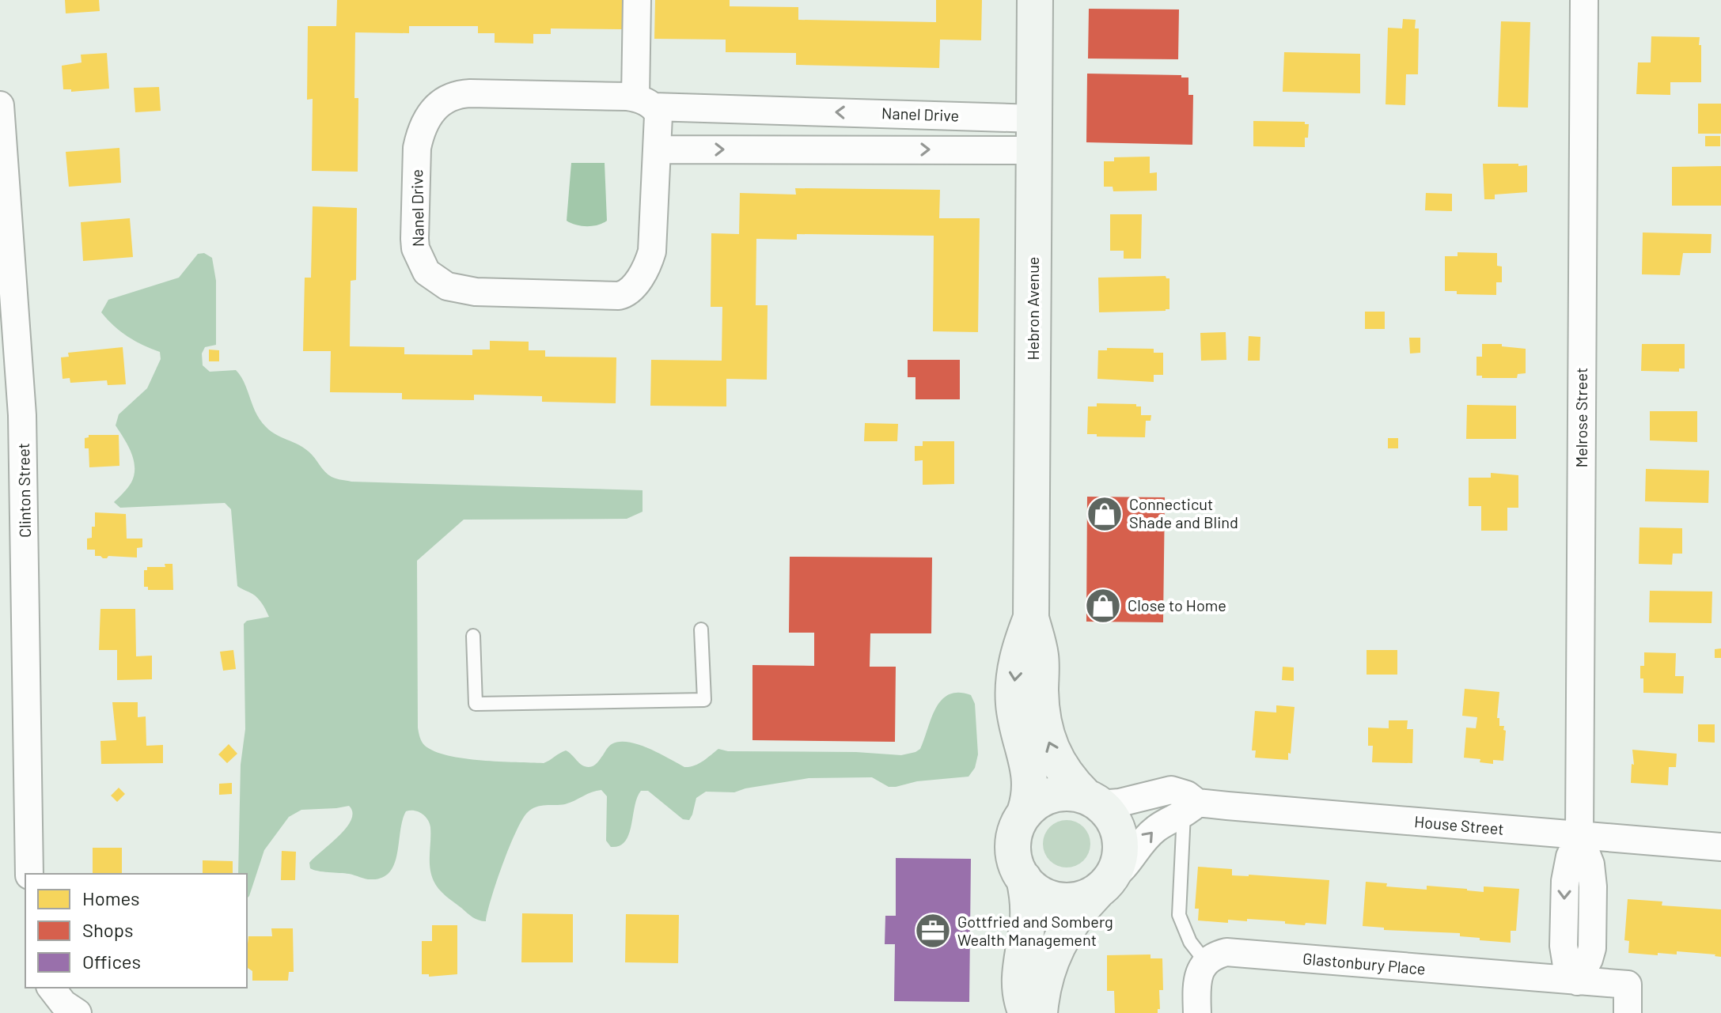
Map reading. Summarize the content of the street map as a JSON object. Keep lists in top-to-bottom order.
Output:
{
  "streets": {
    "main road": ["Hebron Avenue"],
    "street": [
      "Nanel Drive",
      "Melrose Street",
      "Clinton Street",
      "House Street",
      "Glastonbury Place"
    ]
  },
  "crossings": [
    ["Nanel Drive", "Hebron Avenue"],
    ["Hebron Avenue", "House Street"],
    ["Melrose Street", "House Street"]
  ],
  "places": {
    "shop": ["Connecticut Shade and Blind", "Close to Home"],
    "office": ["Gottfried and Somberg Wealth Management"]
  },
  "legend": ["Homes", "Shops", "Offices"]
}
